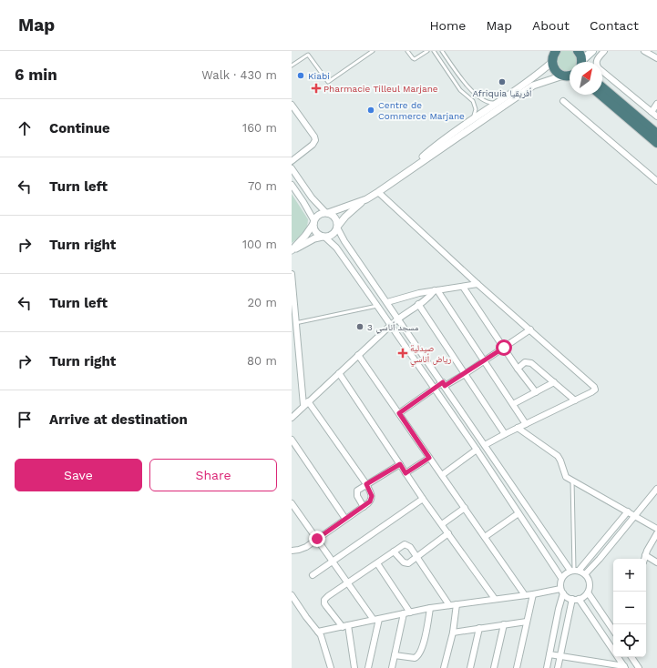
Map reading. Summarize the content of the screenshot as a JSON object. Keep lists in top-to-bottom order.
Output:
{
  "places": {
    "other": [
      "Kiabi",
      "Afriquia أفريقيا",
      "Centre de Commerce Marjane",
      "مسجد أناسي 3"
    ],
    "health": ["Pharmacie Tilleul Marjane", "صيدلية رياض أناسي"]
  },
  "north": "top right",
  "page": {
    "header": "Map",
    "nav": [
      "Home",
      "Map",
      "About",
      "Contact"
    ],
    "heading": ["6 min", "Walk · 430 m"],
    "list": [
      ["Continue", "160 m"],
      ["Turn left", "70 m"],
      ["Turn right", "100 m"],
      ["Turn left", "20 m"],
      ["Turn right", "80 m"],
      "Arrive at destination"
    ],
    "buttons": ["Save", "Share"],
    "map_buttons": ["+", "−"]
  }
}
